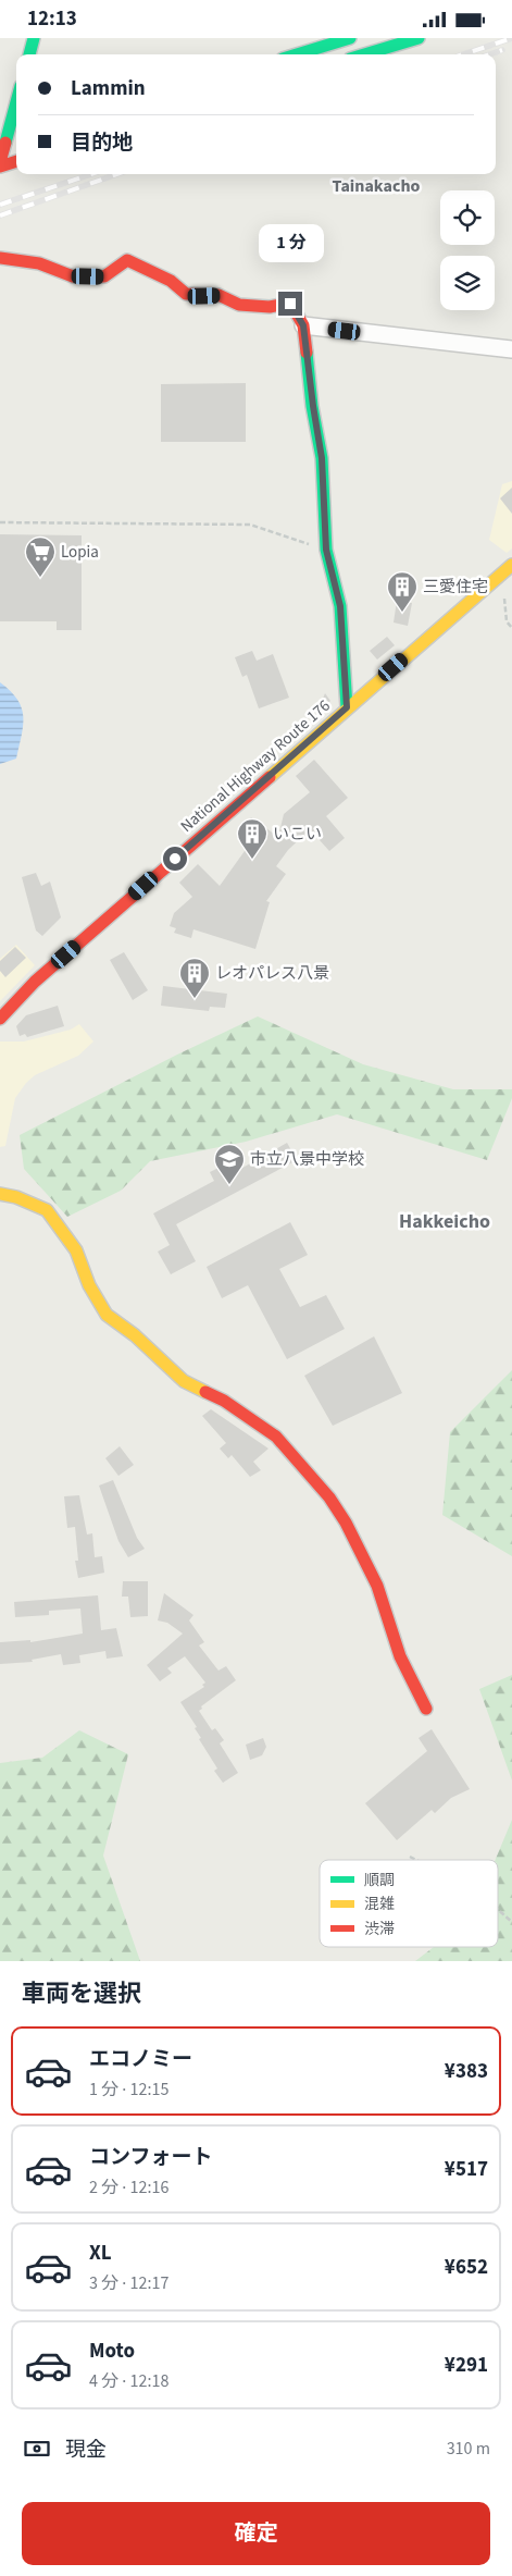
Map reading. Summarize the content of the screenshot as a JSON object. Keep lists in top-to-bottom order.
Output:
{
  "streets": {
    "main road": ["National Highway Route 176"]
  },
  "districts": ["Tainakacho", "Hakkeicho"],
  "places": {
    "supermarket": ["Lopia"],
    "building": ["三愛住宅", "いこい", "レオパレス八景"],
    "school or university": ["市立八景中学校"]
  },
  "legend": ["順調", "混雑", "渋滞"],
  "page": {
    "status": "12:13",
    "banner": ["Lammin", "目的地"],
    "bubble": "1 分",
    "heading": "車両を選択",
    "list": [
      {
        "name": "エコノミー",
        "note": "1 分 · 12:15",
        "value": "¥383"
      },
      {
        "name": "コンフォート",
        "note": "2 分 · 12:16",
        "value": "¥517"
      },
      {
        "name": "XL",
        "note": "3 分 · 12:17",
        "value": "¥652"
      },
      {
        "name": "Moto",
        "note": "4 分 · 12:18",
        "value": "¥291"
      }
    ],
    "pay": ["現金", "310 m"],
    "buttons": "確定"
  }
}
